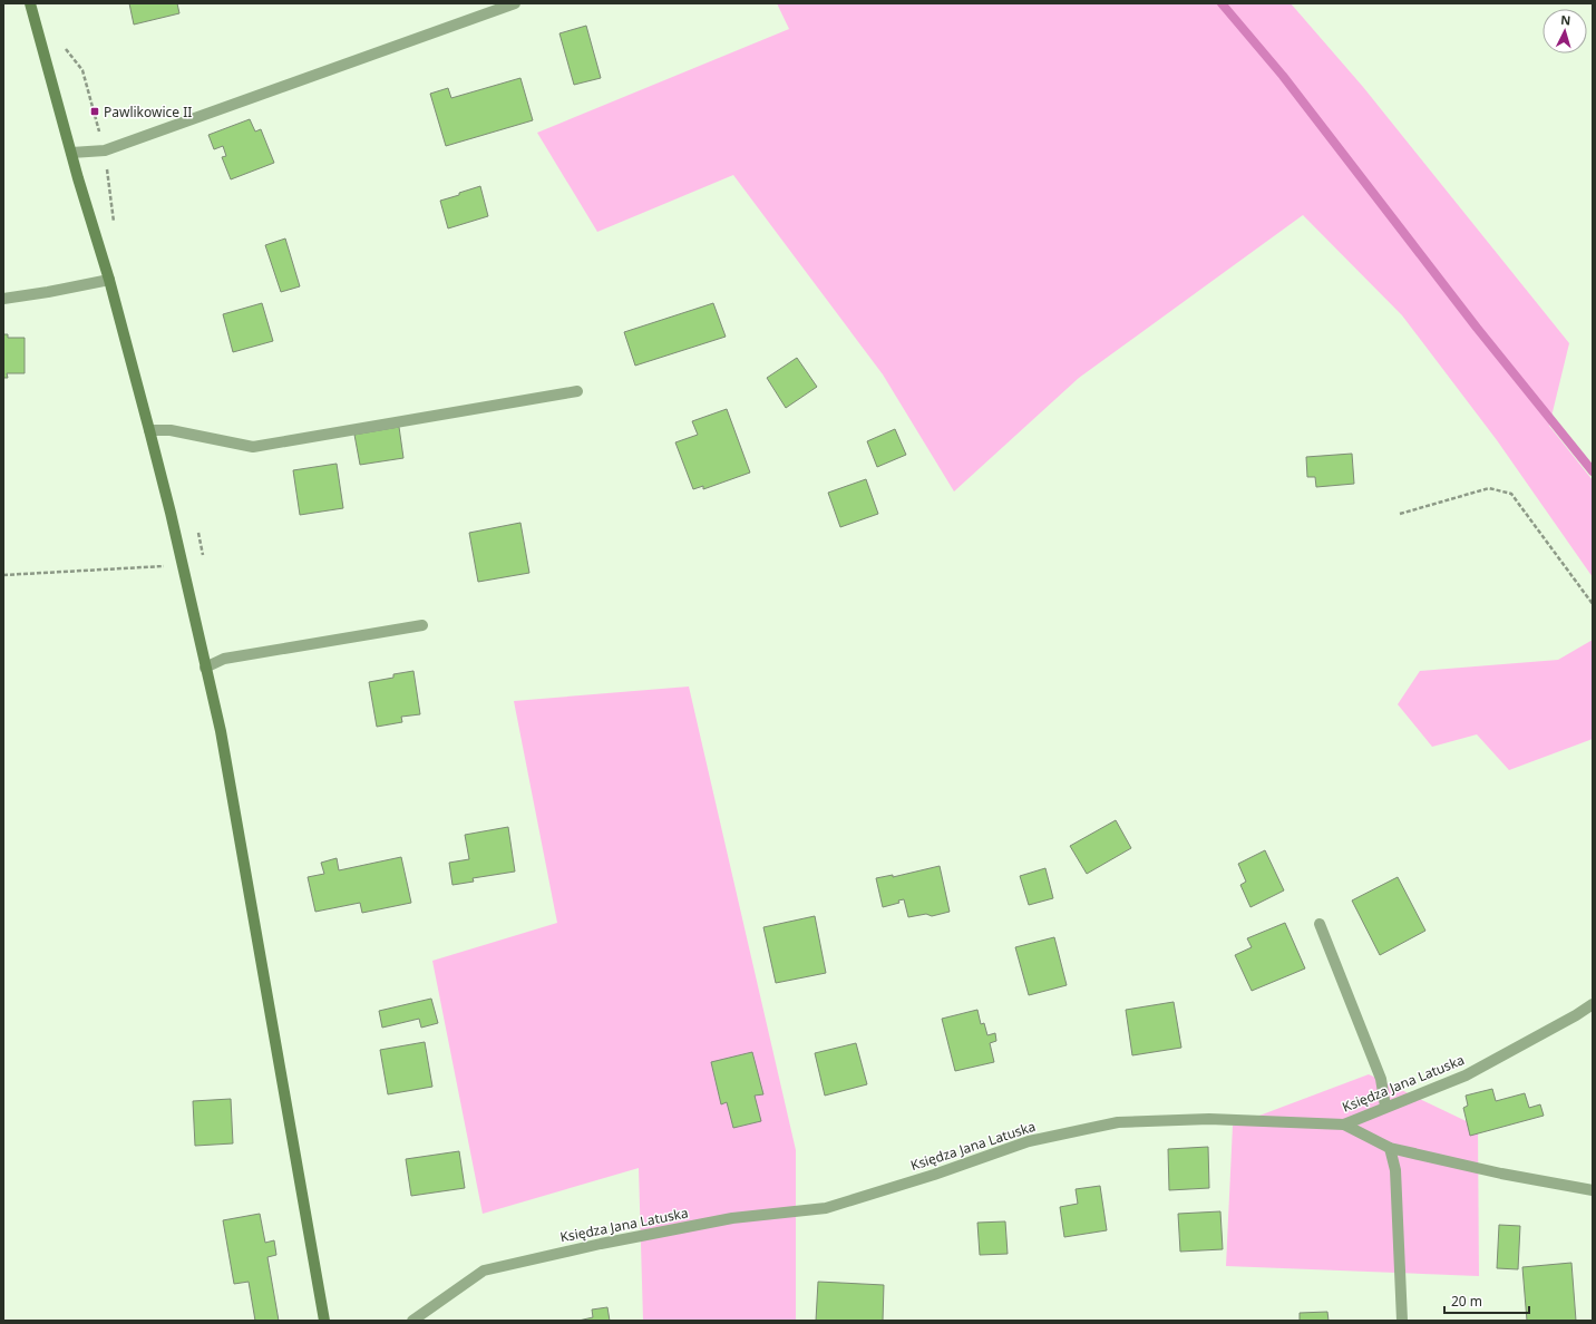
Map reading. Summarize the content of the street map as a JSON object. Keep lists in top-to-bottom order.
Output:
{
  "streets": {
    "street": ["Księdza Jana Latuska"]
  },
  "places": {
    "transit": ["Pawlikowice II"]
  },
  "scale_bar": "20 m",
  "north": "top"
}
